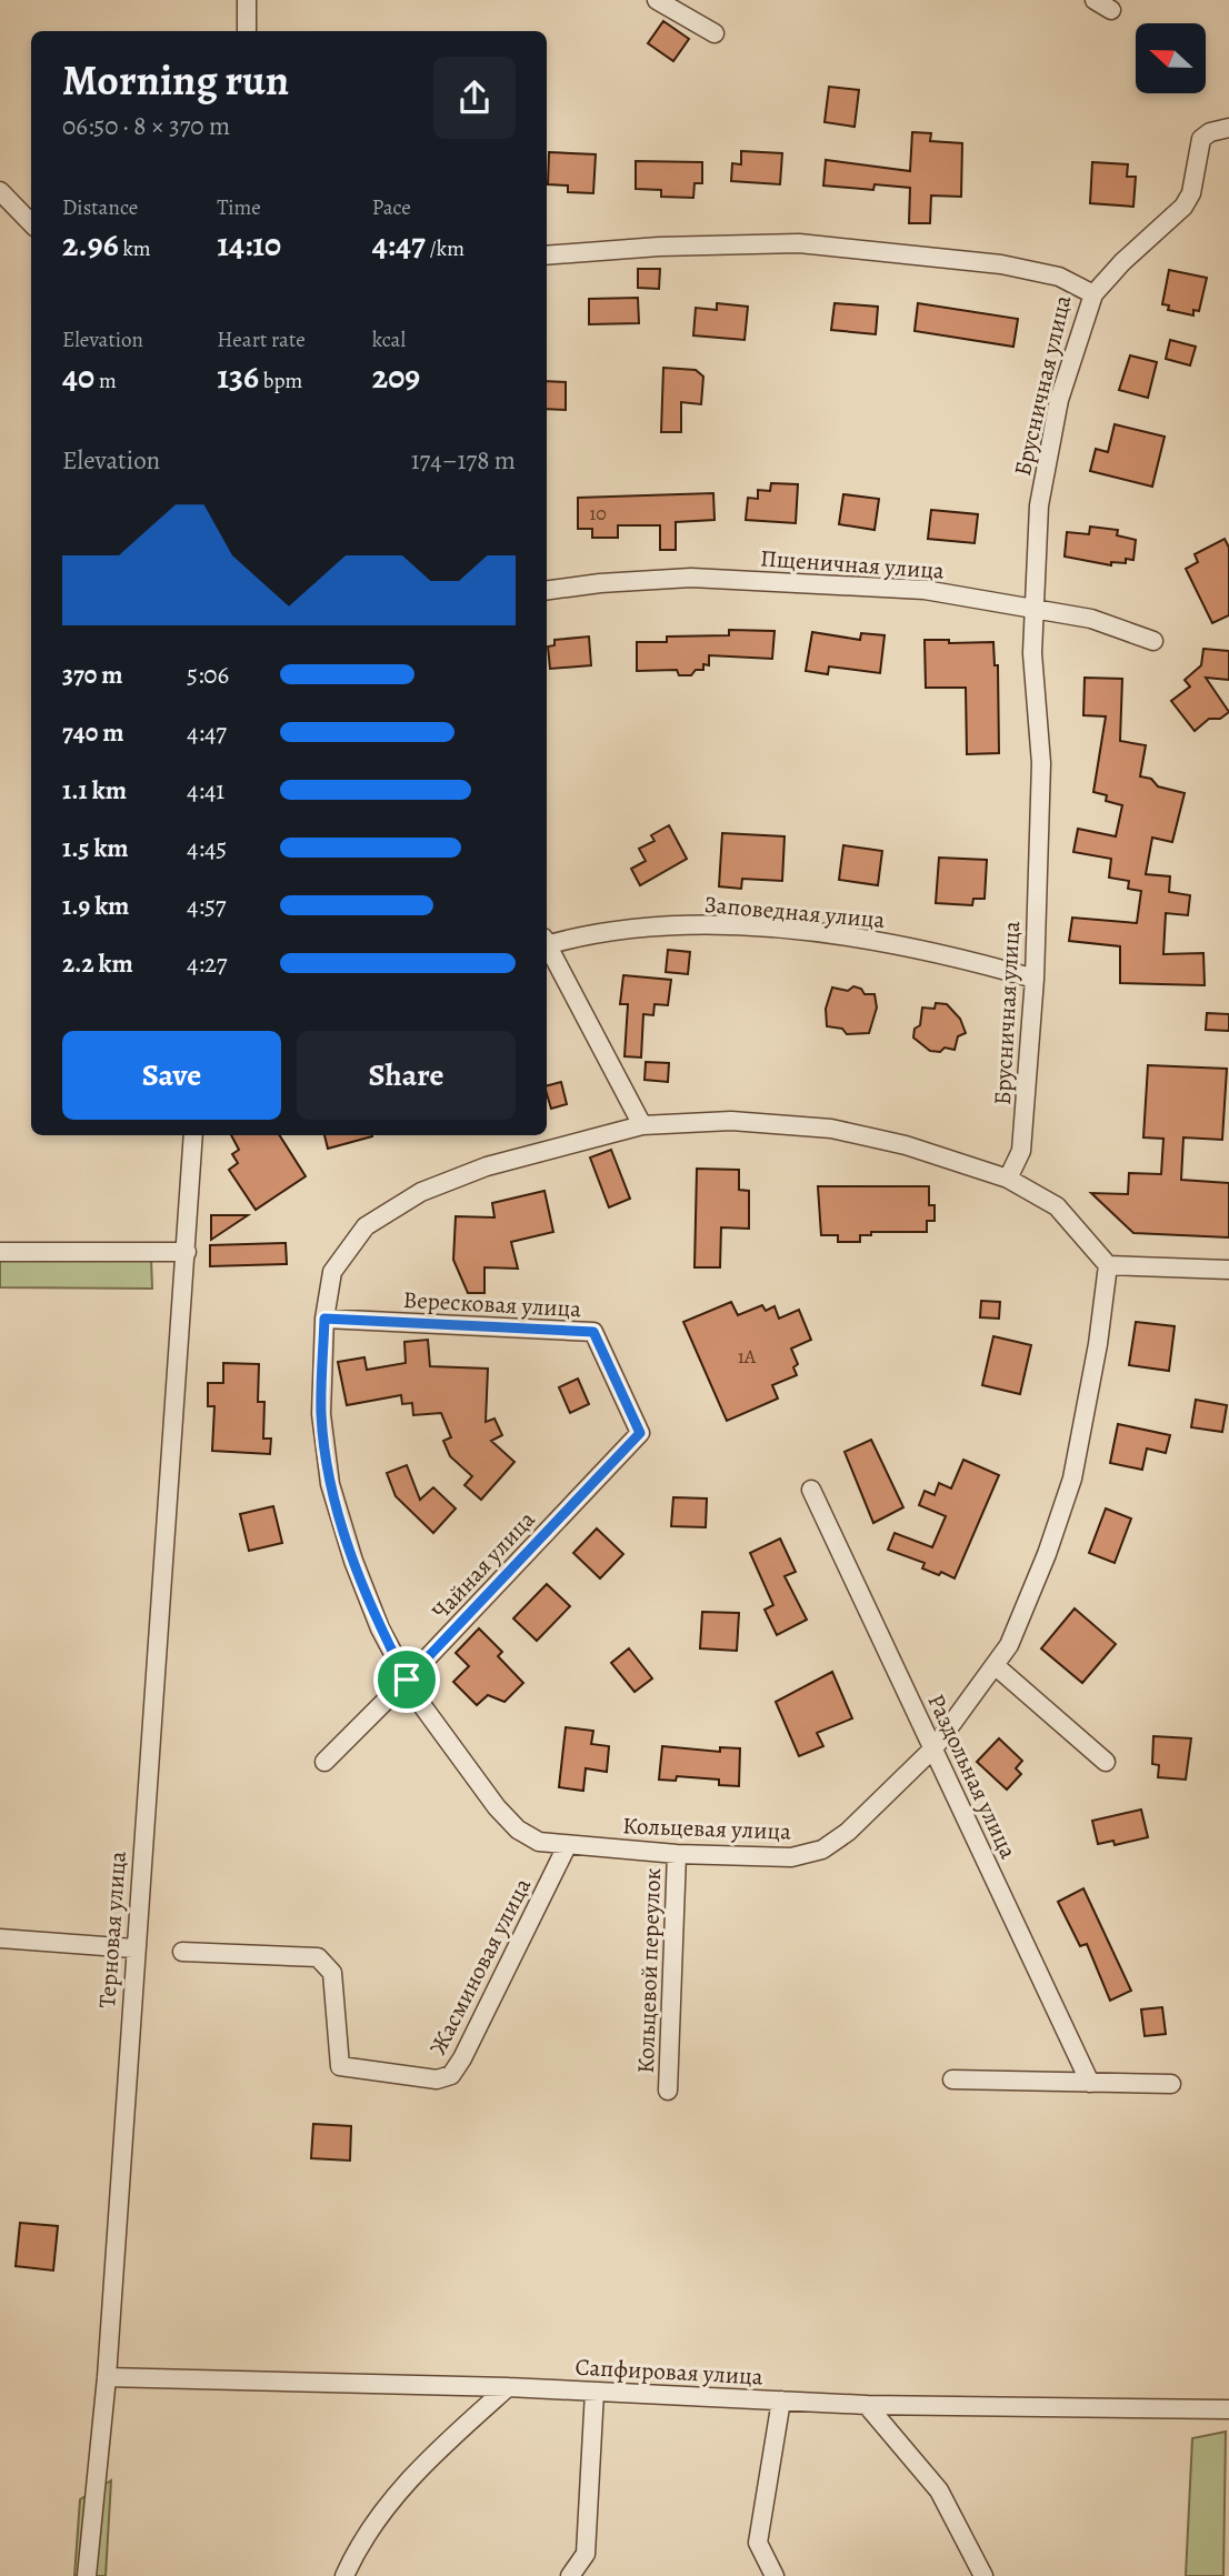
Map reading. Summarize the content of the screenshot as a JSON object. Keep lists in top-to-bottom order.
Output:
{
  "streets": {
    "street": [
      "Брусничная улица",
      "Пщеничная улица",
      "Заповедная улица",
      "Вересковая улица",
      "Чайная улица",
      "Раздольная улица",
      "Кольцевая улица",
      "Терновая улица",
      "Жасминовая улица",
      "Кольцевой переулок",
      "Сапфировая улица"
    ]
  },
  "crossings": [
    ["Брусничная улица", "Пщеничная улица"],
    ["Брусничная улица", "Заповедная улица"],
    ["Брусничная улица", "Кольцевая улица"],
    ["Вересковая улица", "Чайная улица"],
    ["Вересковая улица", "Кольцевая улица"],
    ["Чайная улица", "Кольцевая улица"],
    ["Раздольная улица", "Кольцевая улица"],
    ["Кольцевая улица", "Жасминовая улица"],
    ["Кольцевая улица", "Кольцевой переулок"],
    ["Терновая улица", "Сапфировая улица"]
  ],
  "house_numbers": ["10", "1А"],
  "north": "left",
  "page": {
    "heading": ["Morning run", "06:50 · 8 × 370 m"],
    "stats": [
      ["Distance", "2.96 km"],
      ["Time", "14:10"],
      ["Pace", "4:47 /km"],
      ["Elevation", "40 m"],
      ["Heart rate", "136 bpm"],
      ["kcal", "209"]
    ],
    "chart": ["Elevation", "174–178 m"],
    "list": [
      {
        "name": "370 m",
        "note": "5:06"
      },
      {
        "name": "740 m",
        "note": "4:47"
      },
      {
        "name": "1.1 km",
        "note": "4:41"
      },
      {
        "name": "1.5 km",
        "note": "4:45"
      },
      {
        "name": "1.9 km",
        "note": "4:57"
      },
      {
        "name": "2.2 km",
        "note": "4:27"
      }
    ],
    "buttons": ["Save", "Share"]
  }
}
